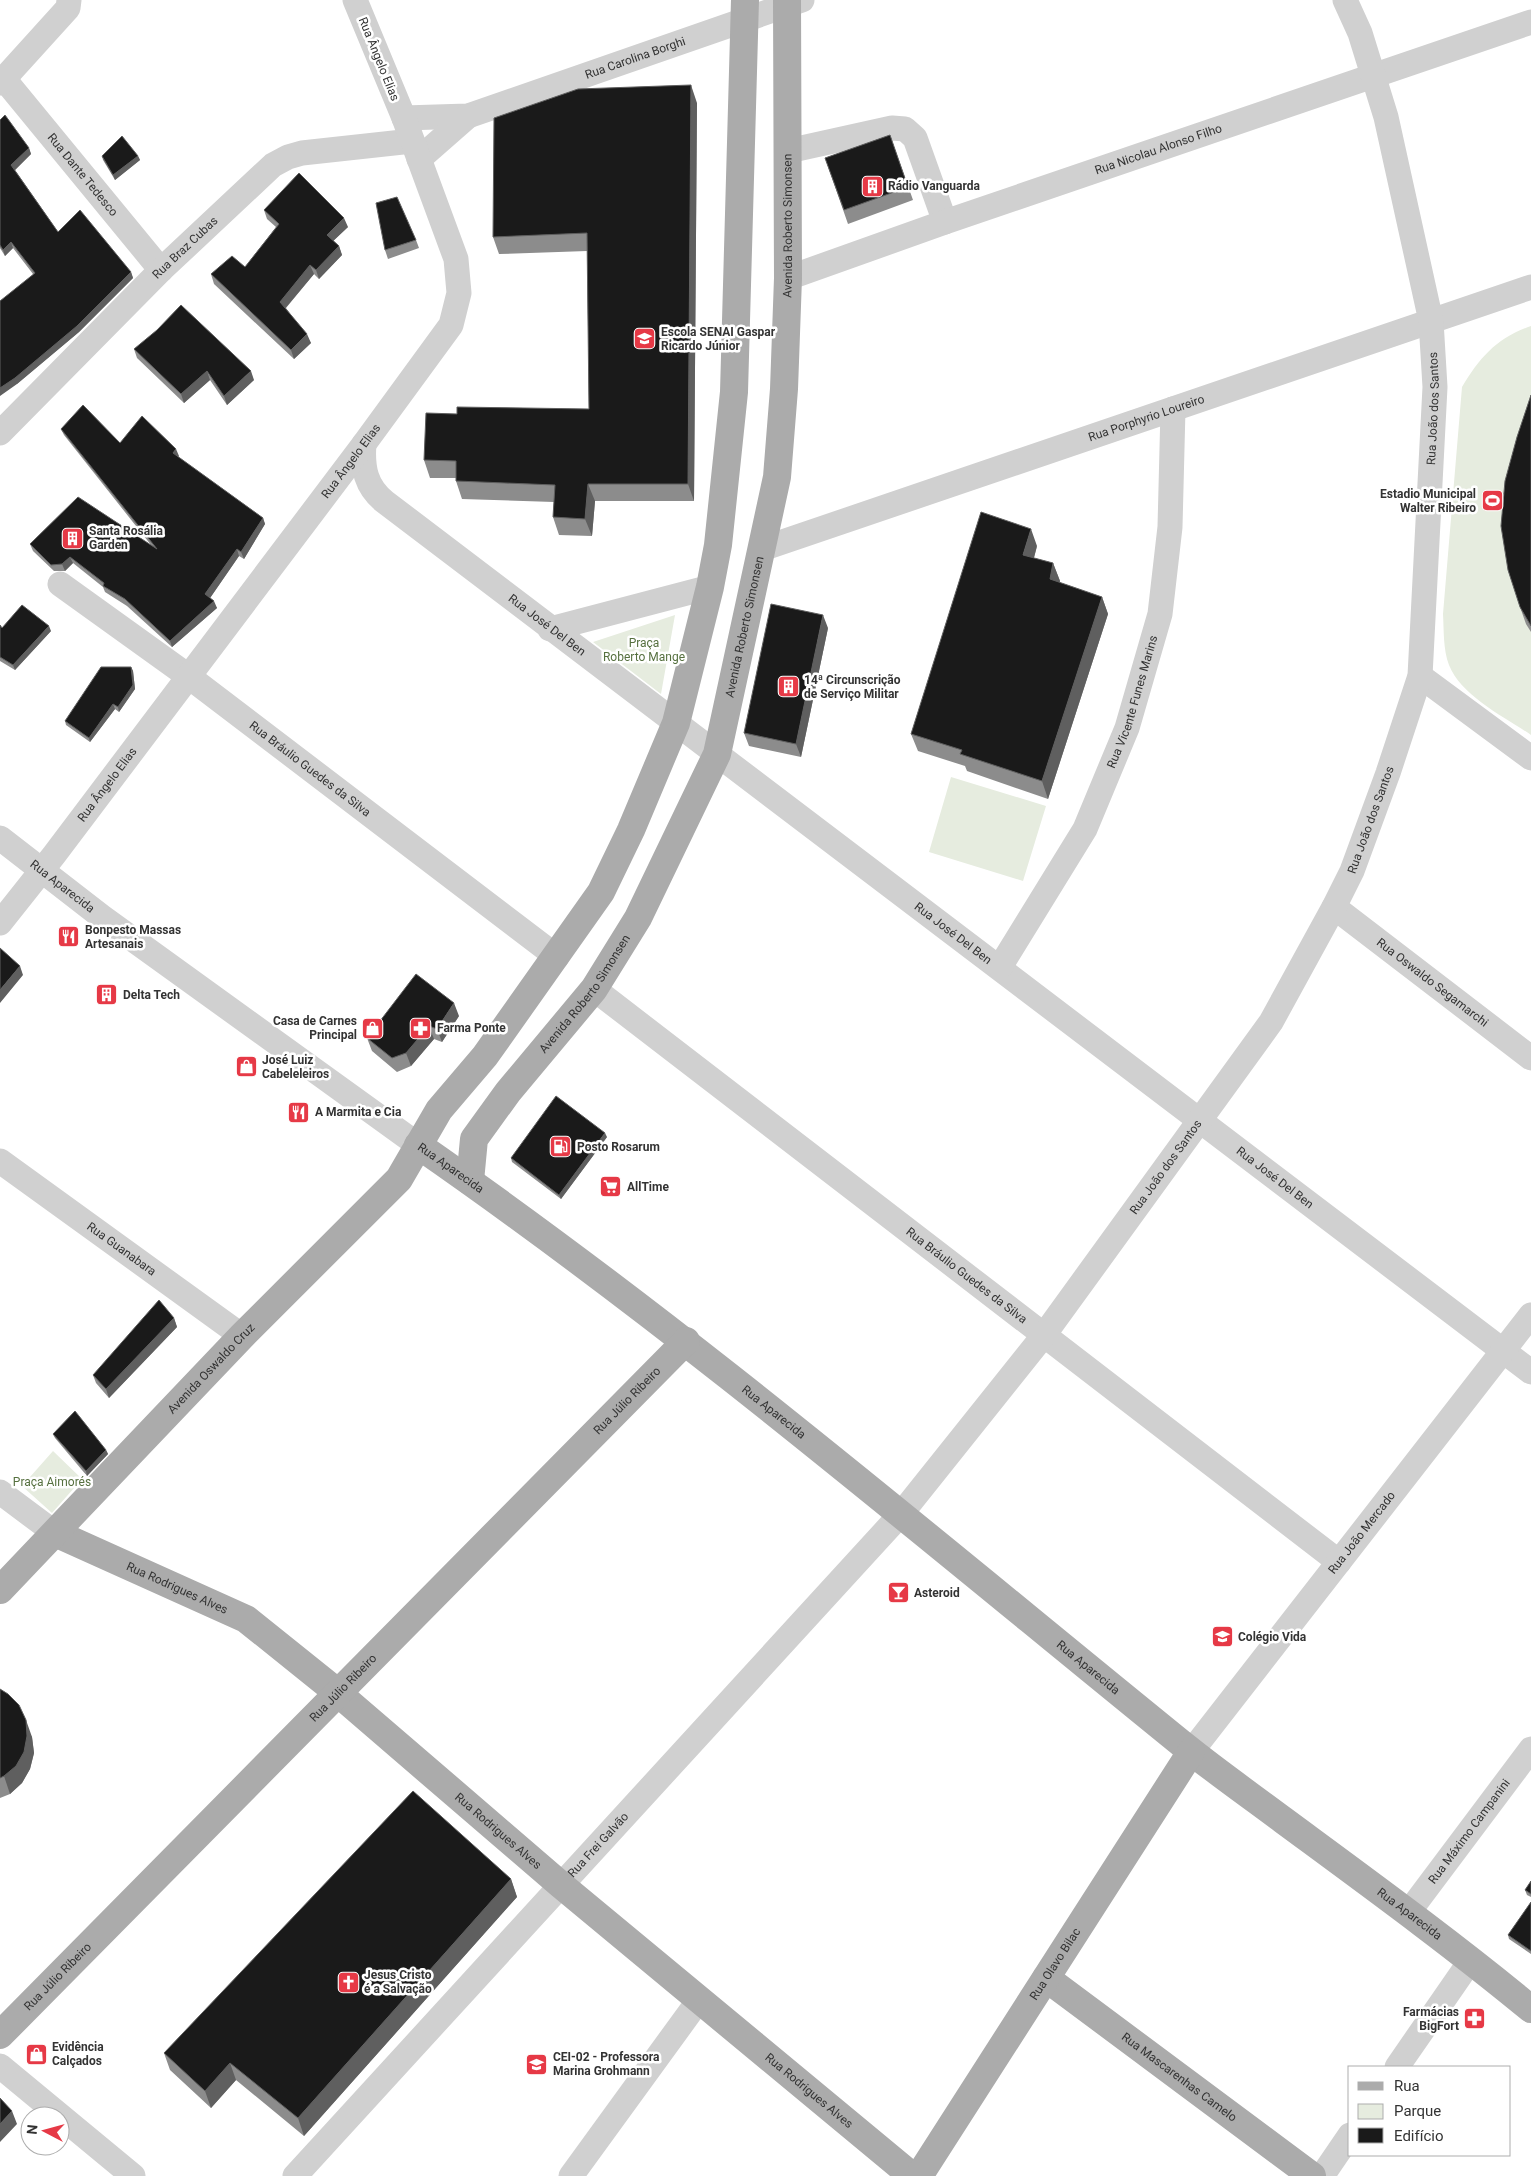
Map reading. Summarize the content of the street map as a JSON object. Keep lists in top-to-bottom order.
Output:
{
  "streets": {
    "main road": [
      "Avenida Roberto Simonsen",
      "Rua Aparecida",
      "Avenida Oswaldo Cruz",
      "Rua Júlio Ribeiro",
      "Rua Rodrigues Alves",
      "Rua Olavo Bilac",
      "Rua Mascarenhas Camelo"
    ],
    "street": [
      "Rua Carolina Borghi",
      "Rua Ângelo Elias",
      "Rua Nicolau Alonso Filho",
      "Rua Dante Tedesco",
      "Rua Braz Cubas",
      "Rua João dos Santos",
      "Rua Porphyrio Loureiro",
      "Rua José Del Ben",
      "Rua Vicente Funes Marins",
      "Rua Bráulio Guedes da Silva",
      "Rua Oswaldo Segamarchi",
      "Rua Guanabara",
      "Rua João Mercado",
      "Rua Máximo Campanini",
      "Rua Frei Galvão"
    ]
  },
  "crossings": [
    ["Rua Carolina Borghi", "Rua Ângelo Elias"],
    ["Rua Carolina Borghi", "Avenida Roberto Simonsen"],
    ["Rua Carolina Borghi", "Rua Braz Cubas"],
    ["Rua Ângelo Elias", "Rua Braz Cubas"],
    ["Rua Ângelo Elias", "Rua José Del Ben"],
    ["Rua Ângelo Elias", "Rua Bráulio Guedes da Silva"],
    ["Rua Ângelo Elias", "Rua Aparecida"],
    ["Rua Nicolau Alonso Filho", "Avenida Roberto Simonsen"],
    ["Rua Nicolau Alonso Filho", "Rua João dos Santos"],
    ["Rua Dante Tedesco", "Rua Braz Cubas"],
    ["Avenida Roberto Simonsen", "Rua Porphyrio Loureiro"],
    ["Avenida Roberto Simonsen", "Rua José Del Ben"],
    ["Avenida Roberto Simonsen", "Rua Bráulio Guedes da Silva"],
    ["Avenida Roberto Simonsen", "Rua Aparecida"],
    ["Rua João dos Santos", "Rua Porphyrio Loureiro"],
    ["Rua João dos Santos", "Rua José Del Ben"],
    ["Rua João dos Santos", "Rua Bráulio Guedes da Silva"],
    ["Rua João dos Santos", "Rua Aparecida"],
    ["Rua João dos Santos", "Rua Oswaldo Segamarchi"],
    ["Rua João dos Santos", "Rua Frei Galvão"],
    ["Rua Porphyrio Loureiro", "Rua Vicente Funes Marins"],
    ["Rua José Del Ben", "Rua Vicente Funes Marins"],
    ["Rua José Del Ben", "Rua João Mercado"],
    ["Rua Bráulio Guedes da Silva", "Rua João Mercado"],
    ["Rua Aparecida", "Avenida Oswaldo Cruz"],
    ["Rua Aparecida", "Rua Júlio Ribeiro"],
    ["Rua Aparecida", "Rua João Mercado"],
    ["Rua Aparecida", "Rua Máximo Campanini"],
    ["Rua Aparecida", "Rua Frei Galvão"],
    ["Rua Aparecida", "Rua Olavo Bilac"],
    ["Rua Guanabara", "Avenida Oswaldo Cruz"],
    ["Avenida Oswaldo Cruz", "Rua Rodrigues Alves"],
    ["Rua Júlio Ribeiro", "Rua Rodrigues Alves"],
    ["Rua João Mercado", "Rua Olavo Bilac"],
    ["Rua Rodrigues Alves", "Rua Frei Galvão"],
    ["Rua Olavo Bilac", "Rua Mascarenhas Camelo"]
  ],
  "parks": ["Praça Roberto Mange", "Praça Aimorés"],
  "places": {
    "building": [
      "Rádio Vanguarda",
      "Santa Rosália Garden",
      "14ª Circunscrição de Serviço Militar",
      "Delta Tech"
    ],
    "school or university": ["Escola SENAI Gaspar Ricardo Júnior", "Colégio Vida", "CEI-02 - Professora Marina Grohmann"],
    "sports": ["Estadio Municipal Walter Ribeiro"],
    "restaurant": ["Bonpesto Massas Artesanais", "A Marmita e Cia"],
    "shop": ["Casa de Carnes Principal", "José Luiz Cabeleleiros", "Evidência Calçados"],
    "pharmacy": ["Farma Ponte", "Farmácias BigFort"],
    "fuel station": ["Posto Rosarum"],
    "supermarket": ["AllTime"],
    "bar": ["Asteroid"],
    "church": ["Jesus Cristo é a Salvação"]
  },
  "legend": ["Rua", "Parque", "Edifício"],
  "north": "left"
}
